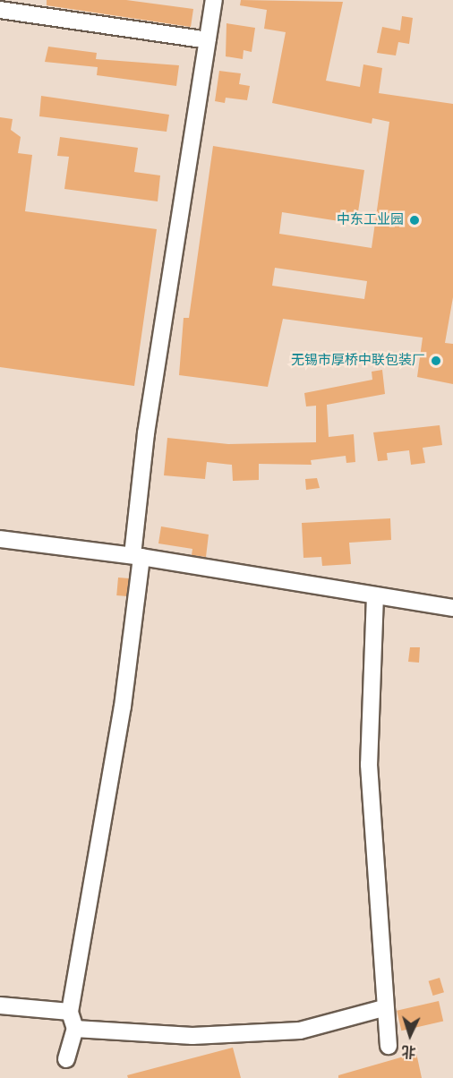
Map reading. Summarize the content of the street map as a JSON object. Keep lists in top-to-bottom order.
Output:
{
  "places": ["中东工业园", "无锡市厚桥中联包装厂"],
  "north": "bottom"
}
